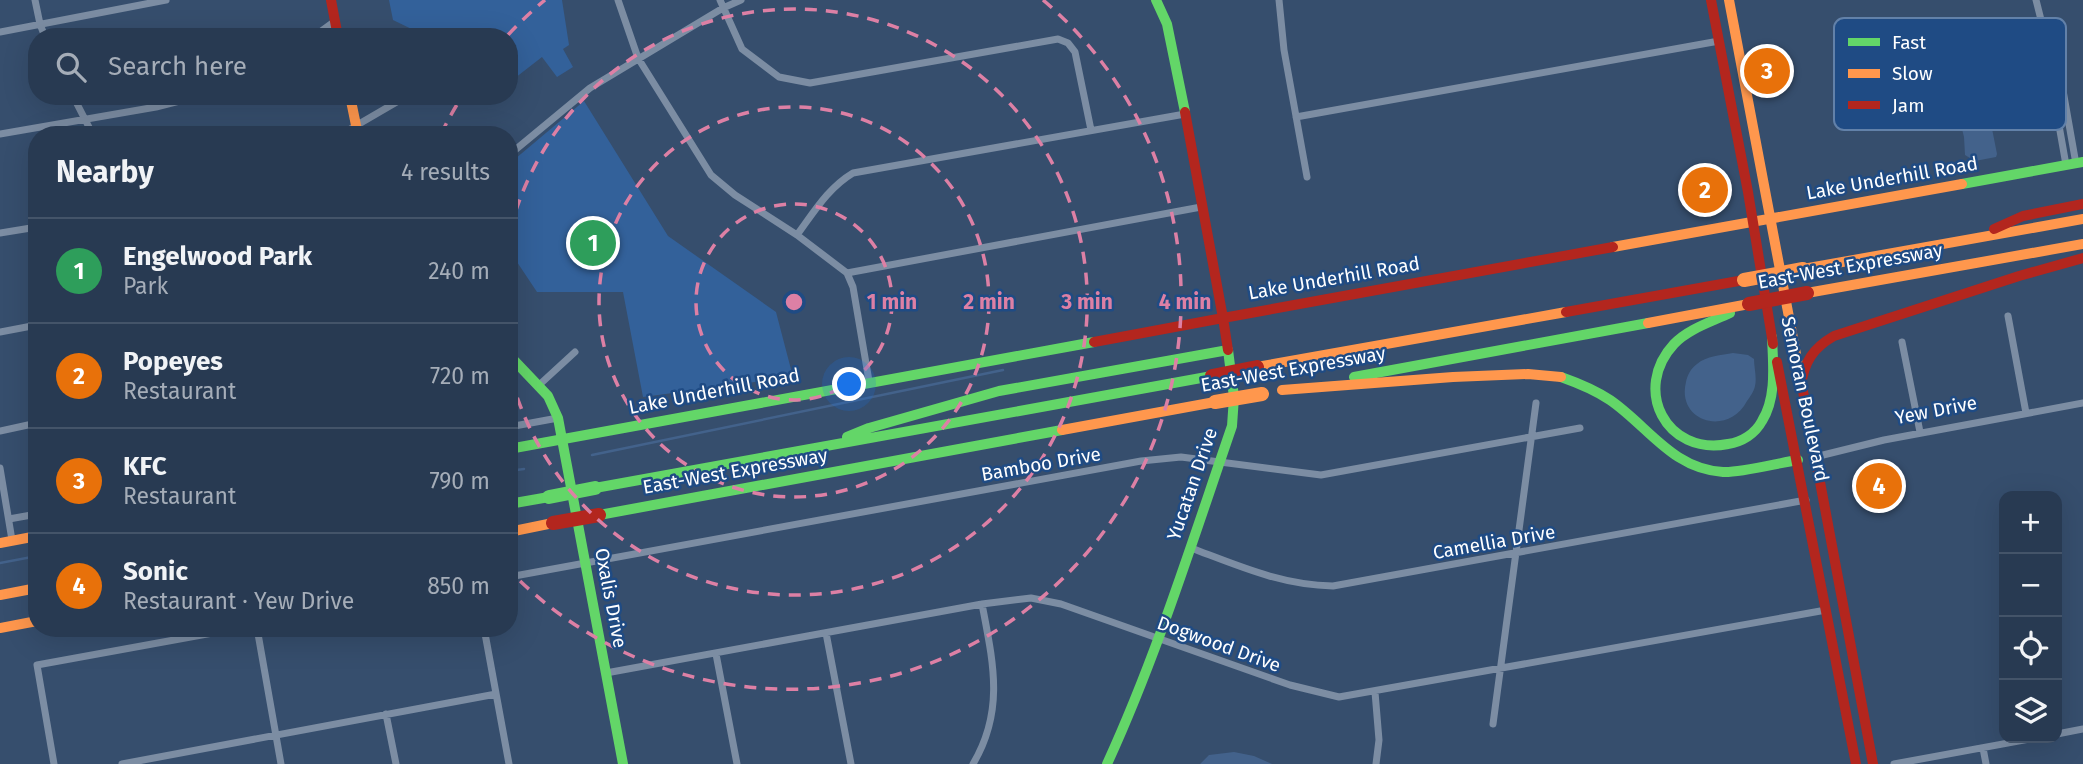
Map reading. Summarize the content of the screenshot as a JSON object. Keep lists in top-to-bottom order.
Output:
{
  "streets": {
    "main road": [
      "Lake Underhill Road",
      "East-West Expressway",
      "Semoran Boulevard",
      "Yew Drive",
      "Yucatan Drive",
      "Oxalis Drive"
    ],
    "street": ["Bamboo Drive", "Camellia Drive", "Dogwood Drive"]
  },
  "crossings": [
    ["Lake Underhill Road", "Semoran Boulevard"],
    ["Lake Underhill Road", "Yucatan Drive"],
    ["Lake Underhill Road", "Oxalis Drive"],
    ["East-West Expressway", "Yew Drive"],
    ["Semoran Boulevard", "Yew Drive"],
    ["Semoran Boulevard", "Camellia Drive"],
    ["Semoran Boulevard", "Dogwood Drive"],
    ["Bamboo Drive", "Yucatan Drive"],
    ["Bamboo Drive", "Oxalis Drive"],
    ["Yucatan Drive", "Camellia Drive"],
    ["Yucatan Drive", "Dogwood Drive"],
    ["Oxalis Drive", "Dogwood Drive"]
  ],
  "legend": ["Fast", "Slow", "Jam"],
  "page": {
    "search": "Search here",
    "pins": [
      "3",
      "2",
      "1",
      "4"
    ],
    "heading": ["Nearby", "4 results"],
    "list": [
      {
        "mark": "1",
        "name": "Engelwood Park",
        "note": "Park",
        "value": "240 m"
      },
      {
        "mark": "2",
        "name": "Popeyes",
        "note": "Restaurant",
        "value": "720 m"
      },
      {
        "mark": "3",
        "name": "KFC",
        "note": "Restaurant",
        "value": "790 m"
      },
      {
        "mark": "4",
        "name": "Sonic",
        "note": "Restaurant · Yew Drive",
        "value": "850 m"
      }
    ],
    "map_buttons": ["+", "−"]
  },
  "rings": [
    "1 min",
    "2 min",
    "3 min",
    "4 min"
  ]
}
